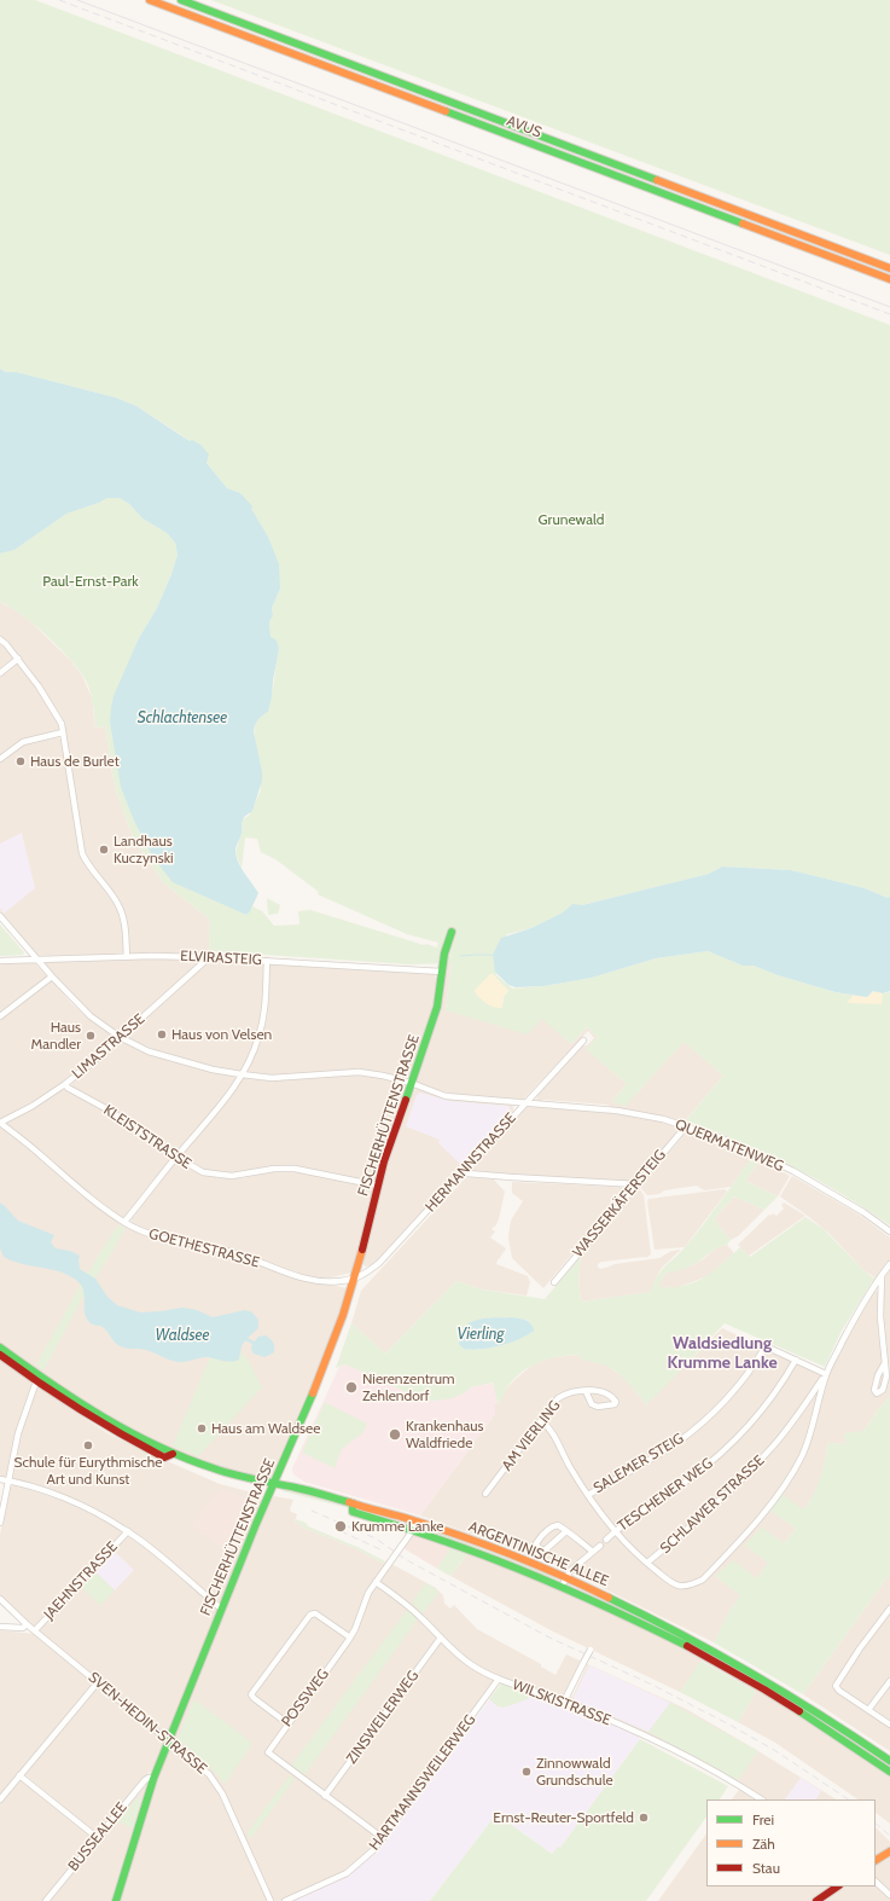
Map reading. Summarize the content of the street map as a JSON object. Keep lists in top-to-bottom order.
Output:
{
  "streets": {
    "main road": ["AVUS", "FISCHERHÜTTENSTRASSE", "ARGENTINISCHE ALLEE"],
    "street": [
      "ELVIRASTEIG",
      "LIMASTRASSE",
      "KLEISTSTRASSE",
      "QUERMATENWEG",
      "HERMANNSTRASSE",
      "WASSERKÄFERSTEIG",
      "GOETHESTRASSE",
      "AM VIERLING",
      "SALEMER STEIG",
      "TESCHENER WEG",
      "SCHLAWER STRASSE",
      "JAEHNSTRASSE",
      "POSSWEG",
      "WILSKISTRASSE",
      "ZINSWEILERWEG",
      "SVEN-HEDIN-STRASSE",
      "HARTMANNSWEILERWEG",
      "BUSSEALLEE"
    ]
  },
  "crossings": [
    ["ELVIRASTEIG", "LIMASTRASSE"],
    ["ELVIRASTEIG", "FISCHERHÜTTENSTRASSE"],
    ["ELVIRASTEIG", "QUERMATENWEG"],
    ["LIMASTRASSE", "KLEISTSTRASSE"],
    ["LIMASTRASSE", "QUERMATENWEG"],
    ["LIMASTRASSE", "GOETHESTRASSE"],
    ["FISCHERHÜTTENSTRASSE", "KLEISTSTRASSE"],
    ["FISCHERHÜTTENSTRASSE", "QUERMATENWEG"],
    ["FISCHERHÜTTENSTRASSE", "HERMANNSTRASSE"],
    ["FISCHERHÜTTENSTRASSE", "GOETHESTRASSE"],
    ["FISCHERHÜTTENSTRASSE", "ARGENTINISCHE ALLEE"],
    ["FISCHERHÜTTENSTRASSE", "SVEN-HEDIN-STRASSE"],
    ["FISCHERHÜTTENSTRASSE", "BUSSEALLEE"],
    ["QUERMATENWEG", "HERMANNSTRASSE"],
    ["QUERMATENWEG", "WASSERKÄFERSTEIG"],
    ["HERMANNSTRASSE", "GOETHESTRASSE"],
    ["SALEMER STEIG", "TESCHENER WEG"],
    ["ARGENTINISCHE ALLEE", "POSSWEG"],
    ["JAEHNSTRASSE", "SVEN-HEDIN-STRASSE"],
    ["POSSWEG", "WILSKISTRASSE"],
    ["POSSWEG", "ZINSWEILERWEG"],
    ["POSSWEG", "HARTMANNSWEILERWEG"],
    ["WILSKISTRASSE", "ZINSWEILERWEG"],
    ["WILSKISTRASSE", "HARTMANNSWEILERWEG"]
  ],
  "districts": ["Waldsiedlung Krumme Lanke"],
  "water": ["Schlachtensee", "Vierling", "Waldsee"],
  "parks": ["Grunewald", "Paul-Ernst-Park"],
  "places": [
    "Haus de Burlet",
    "Landhaus Kuczynski",
    "Haus von Velsen",
    "Haus Mandler",
    "Nierenzentrum Zehlendorf",
    "Haus am Waldsee",
    "Krankenhaus Waldfriede",
    "Schule für Eurythmische Art und Kunst",
    "Krumme Lanke",
    "Zinnowwald Grundschule",
    "Ernst-Reuter-Sportfeld"
  ],
  "legend": ["Frei", "Zäh", "Stau"]
}
